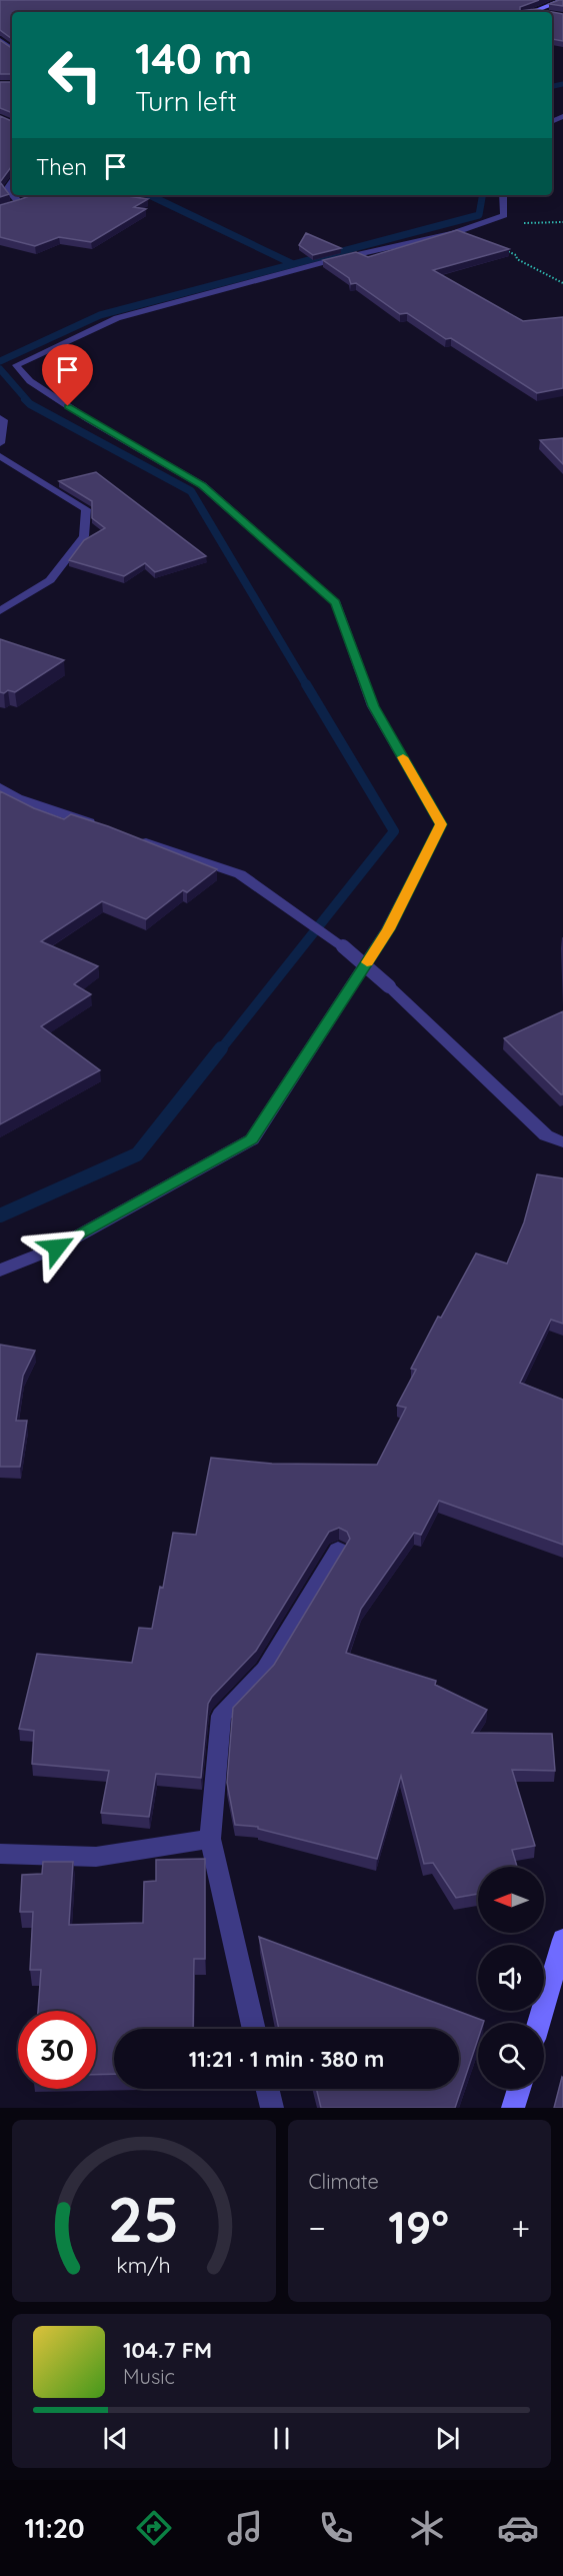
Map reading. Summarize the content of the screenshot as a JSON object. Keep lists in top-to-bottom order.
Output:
{
  "north": "left",
  "page": {
    "turn": ["140 m", "Turn left"],
    "then": "Then",
    "limit": "30",
    "trip": "11:21 · 1 min · 380 m",
    "tile": "Climate",
    "heat": ["−", "19°", "+"],
    "song": ["104.7 FM", "Music"],
    "tabs": "11:20",
    "gauge": ["25", "km/h"]
  }
}
